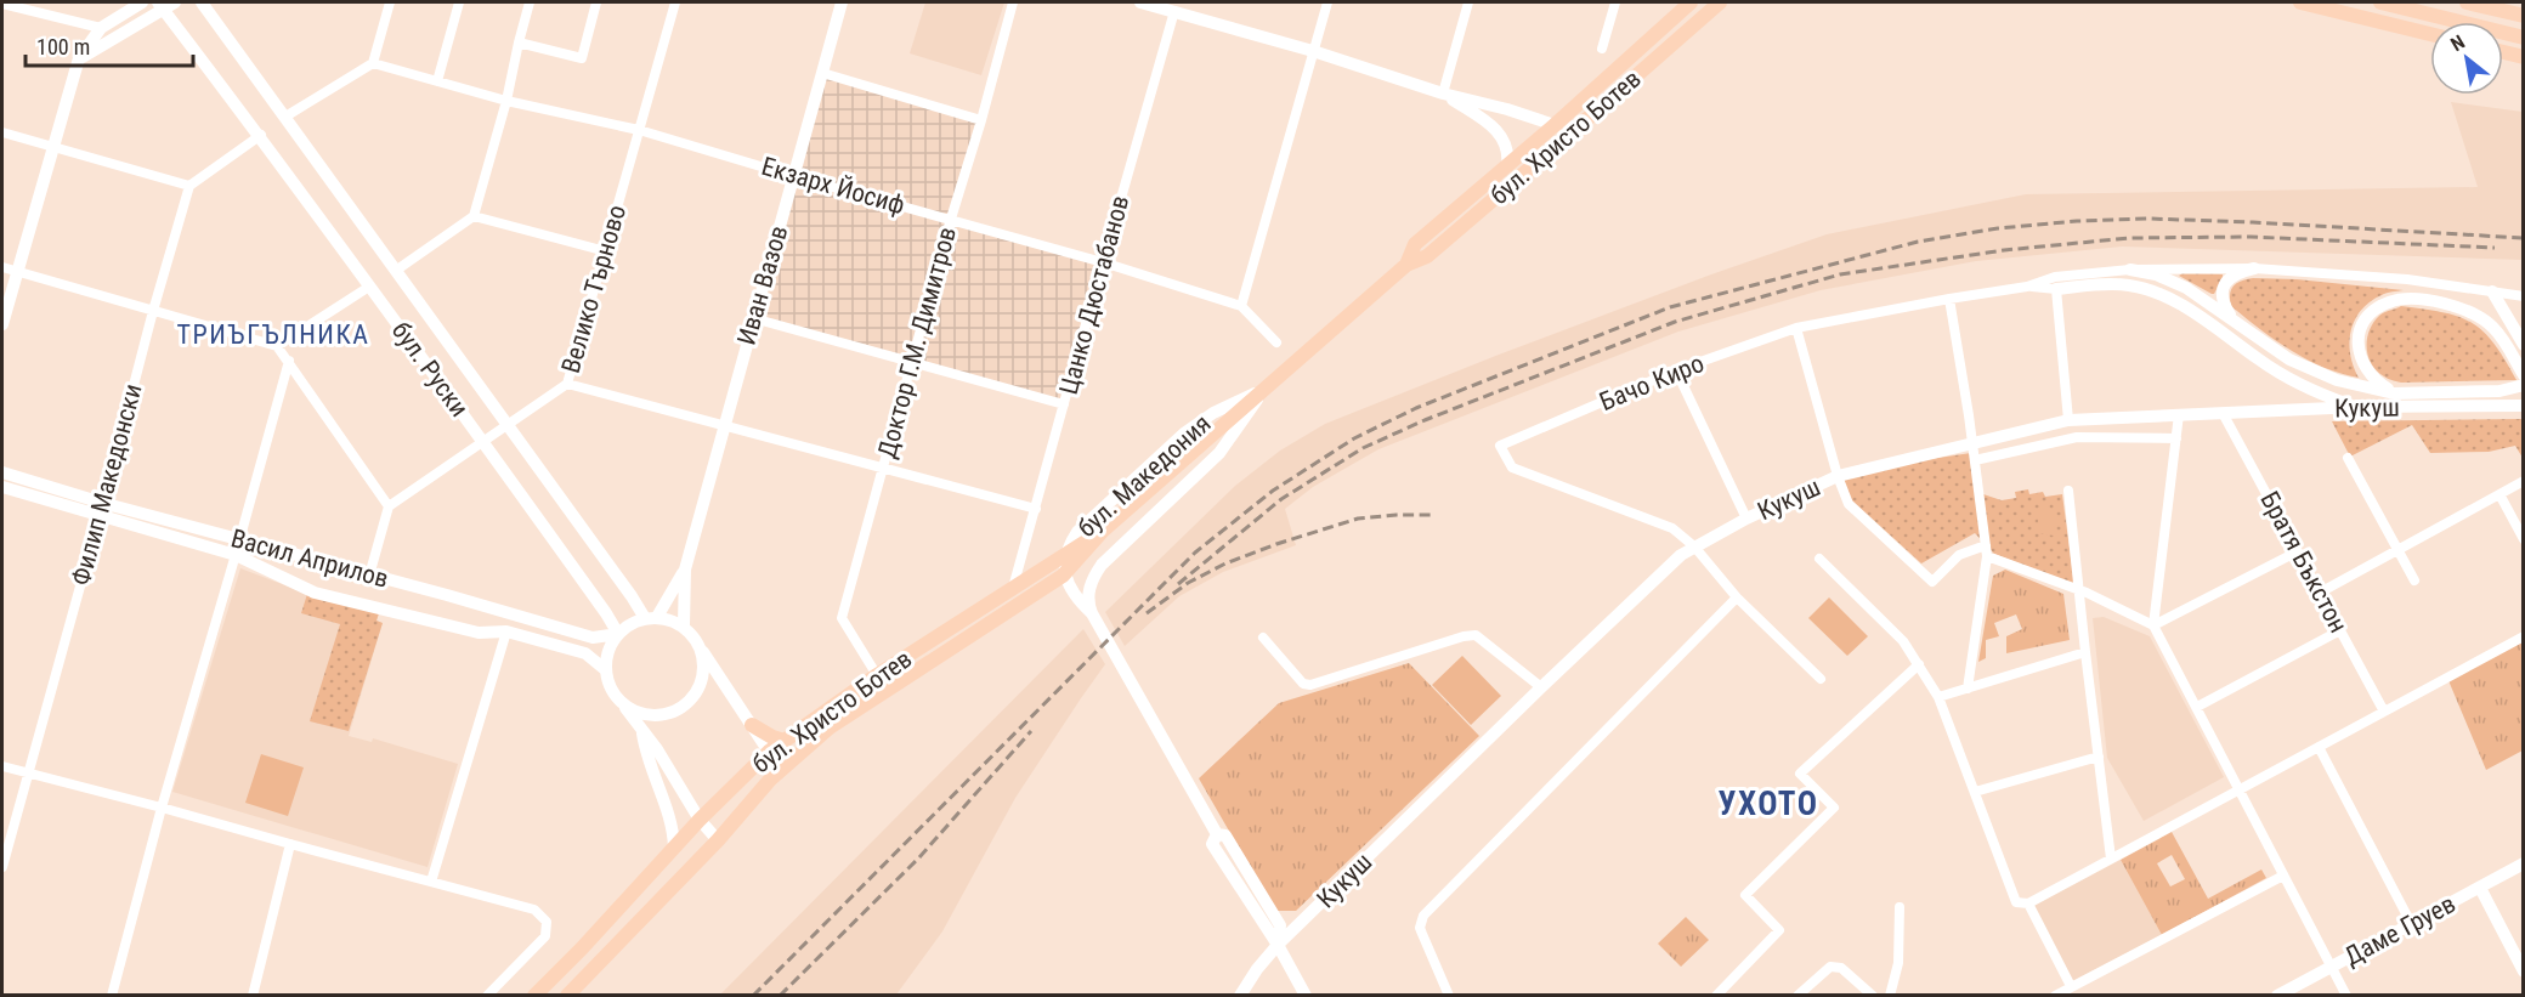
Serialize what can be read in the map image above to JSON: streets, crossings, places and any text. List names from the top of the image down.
{
  "streets": {
    "main road": ["бул. Христо Ботев"],
    "street": [
      "Екзарх Йосиф",
      "Иван Вазов",
      "Велико Търново",
      "Цанко Дюстабанов",
      "Доктор Г.М. Димитров",
      "бул. Руски",
      "Бачо Киро",
      "Кукуш",
      "бул. Македония",
      "Филип Македонски",
      "Васил Априлов",
      "Братя Бъкстон",
      "Даме Груев"
    ]
  },
  "crossings": [
    ["бул. Христо Ботев", "Цанко Дюстабанов"],
    ["бул. Христо Ботев", "Доктор Г.М. Димитров"],
    ["бул. Христо Ботев", "бул. Македония"],
    ["Екзарх Йосиф", "Иван Вазов"],
    ["Екзарх Йосиф", "Велико Търново"],
    ["Екзарх Йосиф", "Цанко Дюстабанов"],
    ["Екзарх Йосиф", "Доктор Г.М. Димитров"],
    ["Иван Вазов", "бул. Руски"],
    ["Иван Вазов", "Васил Априлов"],
    ["Велико Търново", "бул. Руски"],
    ["бул. Руски", "Васил Априлов"],
    ["Бачо Киро", "Кукуш"],
    ["Кукуш", "бул. Македония"],
    ["Кукуш", "Братя Бъкстон"],
    ["Филип Македонски", "Васил Априлов"]
  ],
  "districts": ["ТРИЪГЪЛНИКА", "УХОТО"],
  "scale_bar": "100 m",
  "north": "top left"
}
